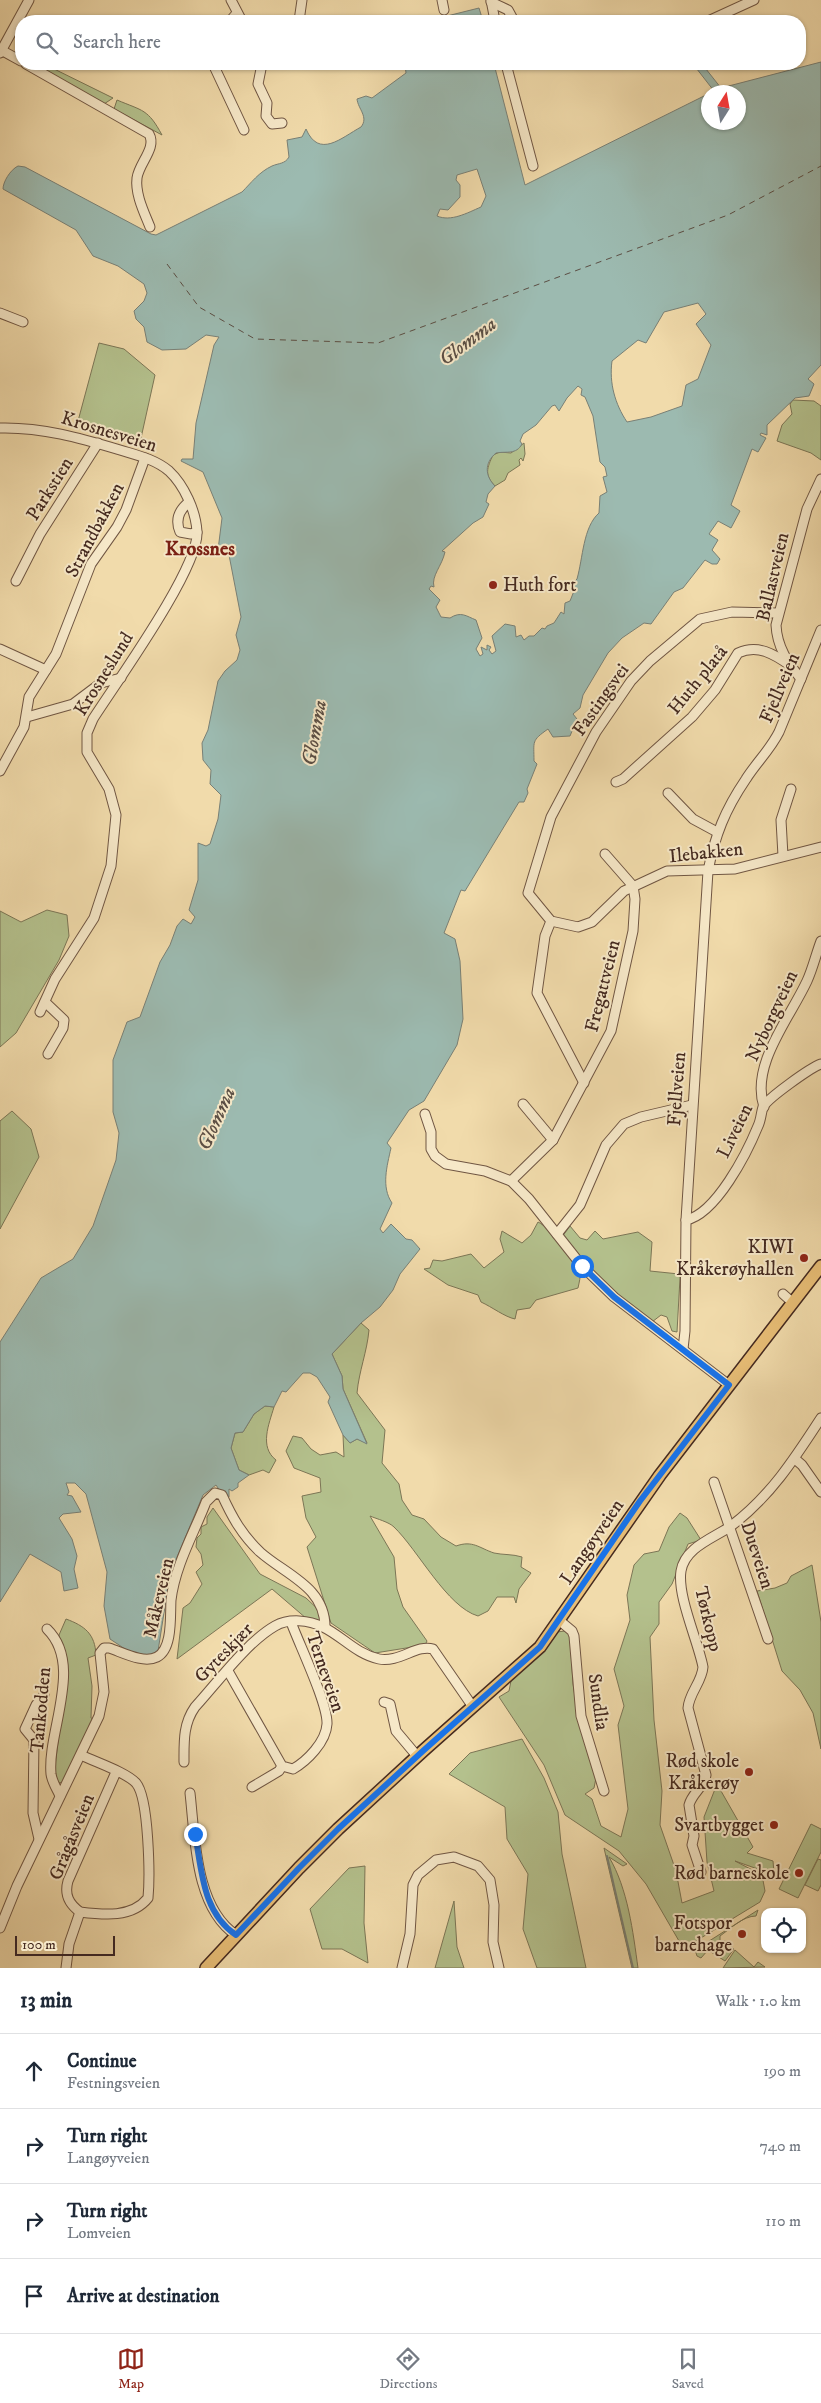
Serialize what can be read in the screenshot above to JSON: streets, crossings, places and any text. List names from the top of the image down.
{
  "streets": {
    "main road": ["Langøyveien"],
    "street": [
      "Krosnesveien",
      "Parkstien",
      "Strandbakken",
      "Ballastveien",
      "Krosneslund",
      "Huth platå",
      "Fjellveien",
      "Fastingsvei",
      "Ilebakken",
      "Fregattveien",
      "Nyborgveien",
      "Liveien",
      "Dueveien",
      "Måkeveien",
      "Tørkopp",
      "Gyteskjær",
      "Terneveien",
      "Sundlia",
      "Tankodden",
      "Grågåsveien"
    ]
  },
  "crossings": [
    ["Krosnesveien", "Parkstien"],
    ["Krosnesveien", "Strandbakken"],
    ["Krosnesveien", "Krosneslund"],
    ["Ballastveien", "Huth platå"],
    ["Ballastveien", "Fjellveien"],
    ["Ballastveien", "Fastingsvei"],
    ["Fjellveien", "Ilebakken"],
    ["Fjellveien", "Liveien"],
    ["Fastingsvei", "Ilebakken"],
    ["Ilebakken", "Fregattveien"],
    ["Nyborgveien", "Liveien"],
    ["Langøyveien", "Gyteskjær"],
    ["Langøyveien", "Sundlia"],
    ["Dueveien", "Tørkopp"],
    ["Måkeveien", "Gyteskjær"],
    ["Måkeveien", "Tankodden"],
    ["Gyteskjær", "Terneveien"]
  ],
  "districts": ["Krossnes"],
  "water": ["Glomma"],
  "places": [
    "Huth fort",
    "KIWI Kråkerøyhallen",
    "Rød skole Kråkerøy",
    "Svartbygget",
    "Rød barneskole",
    "Fotspor barnehage"
  ],
  "scale_bar": "100 m",
  "north": "top",
  "page": {
    "search": "Search here",
    "scale": "100 m",
    "heading": ["13 min", "Walk · 1.0 km"],
    "list": [
      ["Continue", "Festningsveien", "190 m"],
      ["Turn right", "Langøyveien", "740 m"],
      ["Turn right", "Lomveien", "110 m"],
      "Arrive at destination"
    ],
    "nav": ["Map", "Directions", "Saved"]
  }
}
